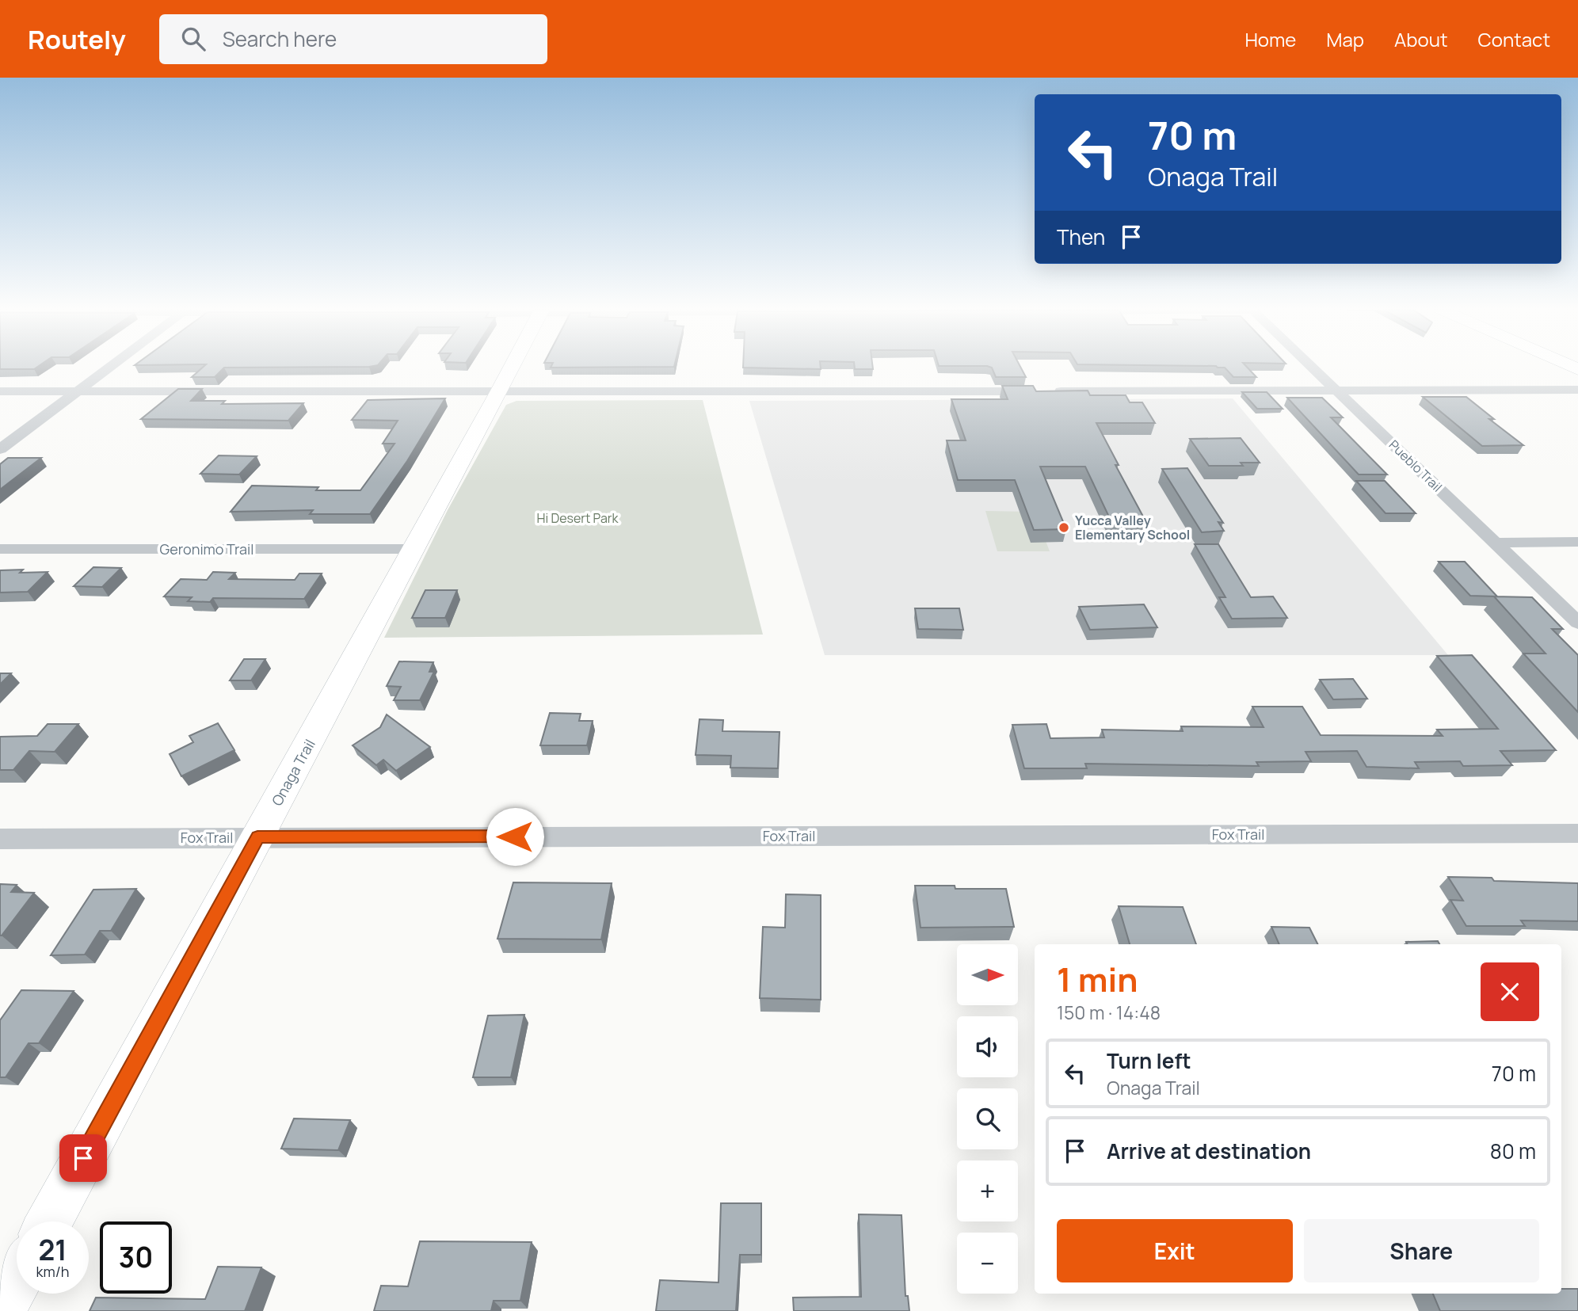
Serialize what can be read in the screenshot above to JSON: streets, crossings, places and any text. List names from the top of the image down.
{
  "streets": {
    "street": [
      "Pueblo Trail",
      "Geronimo Trail",
      "Onaga Trail",
      "Fox Trail"
    ]
  },
  "crossings": [
    ["Geronimo Trail", "Onaga Trail"],
    ["Onaga Trail", "Fox Trail"]
  ],
  "parks": ["Hi Desert Park"],
  "places": ["Yucca Valley Elementary School"],
  "north": "right",
  "page": {
    "header": "Routely",
    "search": "Search here",
    "nav": [
      "Home",
      "Map",
      "About",
      "Contact"
    ],
    "turn": ["70 m", "Onaga Trail"],
    "then": "Then",
    "map_buttons": ["+", "−"],
    "heading": ["1 min", "150 m · 14:48"],
    "list": [
      {
        "name": "Turn left",
        "note": "Onaga Trail",
        "value": "70 m"
      },
      {
        "name": "Arrive at destination",
        "value": "80 m"
      }
    ],
    "buttons": ["Exit", "Share"],
    "speed": "21 km/h",
    "limit": "30"
  }
}
